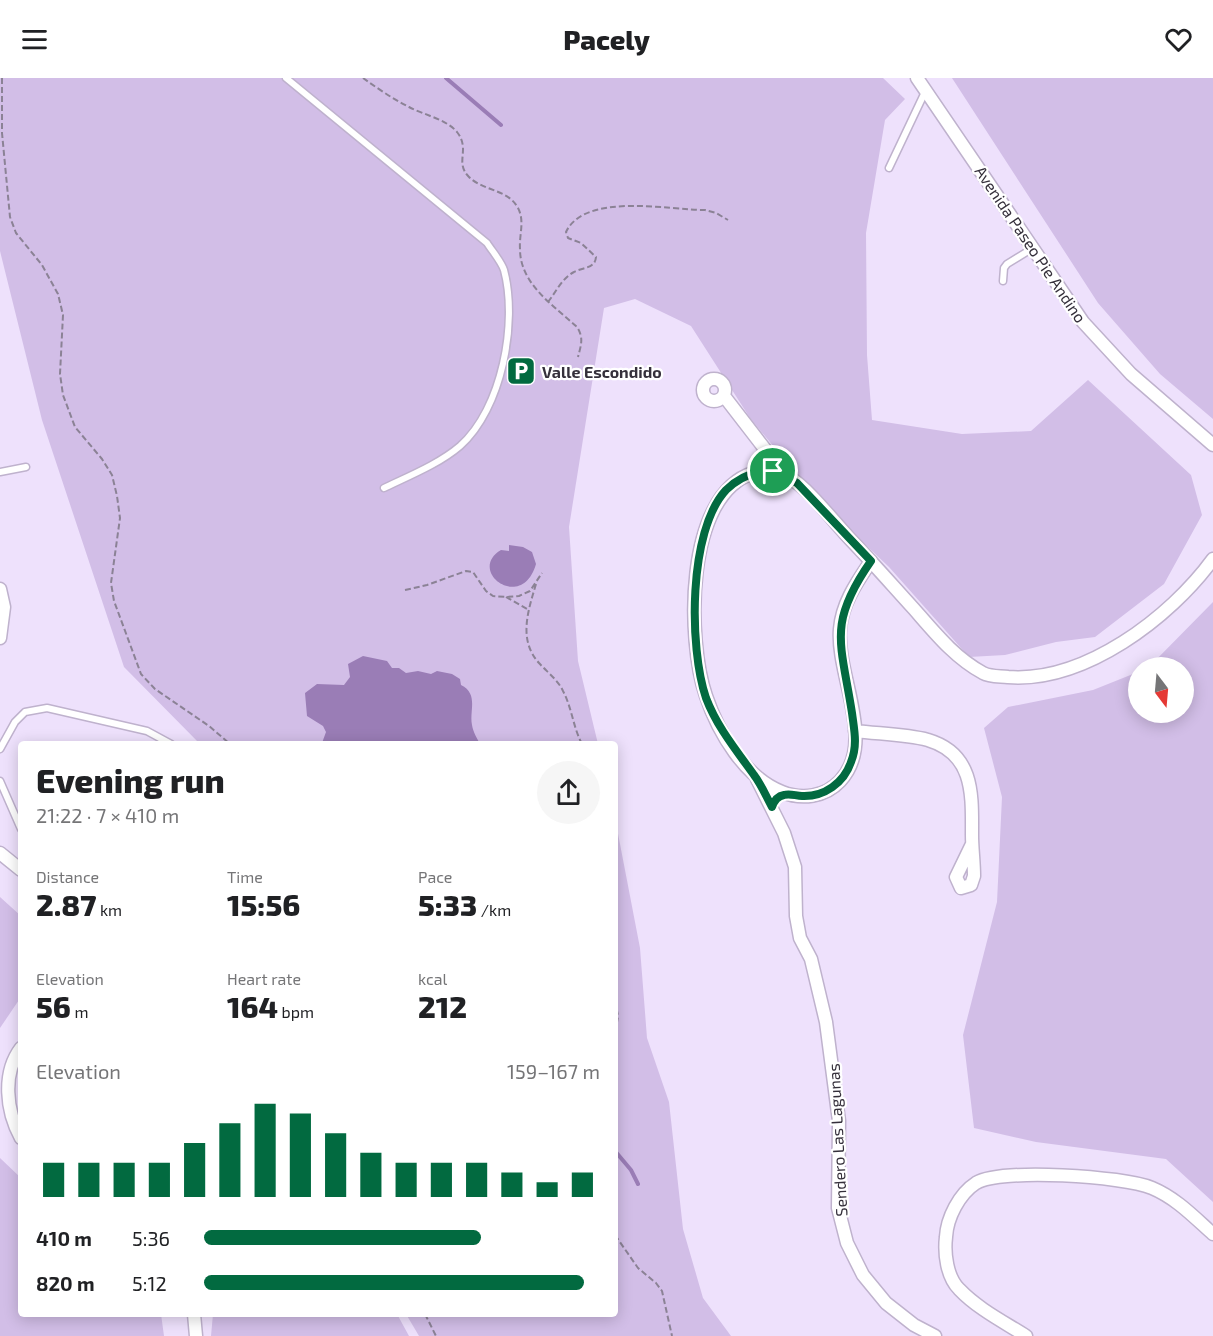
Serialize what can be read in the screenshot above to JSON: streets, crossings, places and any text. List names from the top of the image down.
{
  "streets": {
    "street": ["Avenida Paseo Pie Andino", "Sendero Las Lagunas"]
  },
  "places": {
    "parking": ["Valle Escondido"]
  },
  "north": "bottom",
  "page": {
    "header": "Pacely",
    "heading": ["Evening run", "21:22 · 7 × 410 m"],
    "stats": [
      ["Distance", "2.87 km"],
      ["Time", "15:56"],
      ["Pace", "5:33 /km"],
      ["Elevation", "56 m"],
      ["Heart rate", "164 bpm"],
      ["kcal", "212"]
    ],
    "chart": ["Elevation", "159–167 m"],
    "list": [
      {
        "name": "410 m",
        "note": "5:36"
      },
      {
        "name": "820 m",
        "note": "5:12"
      }
    ]
  }
}
